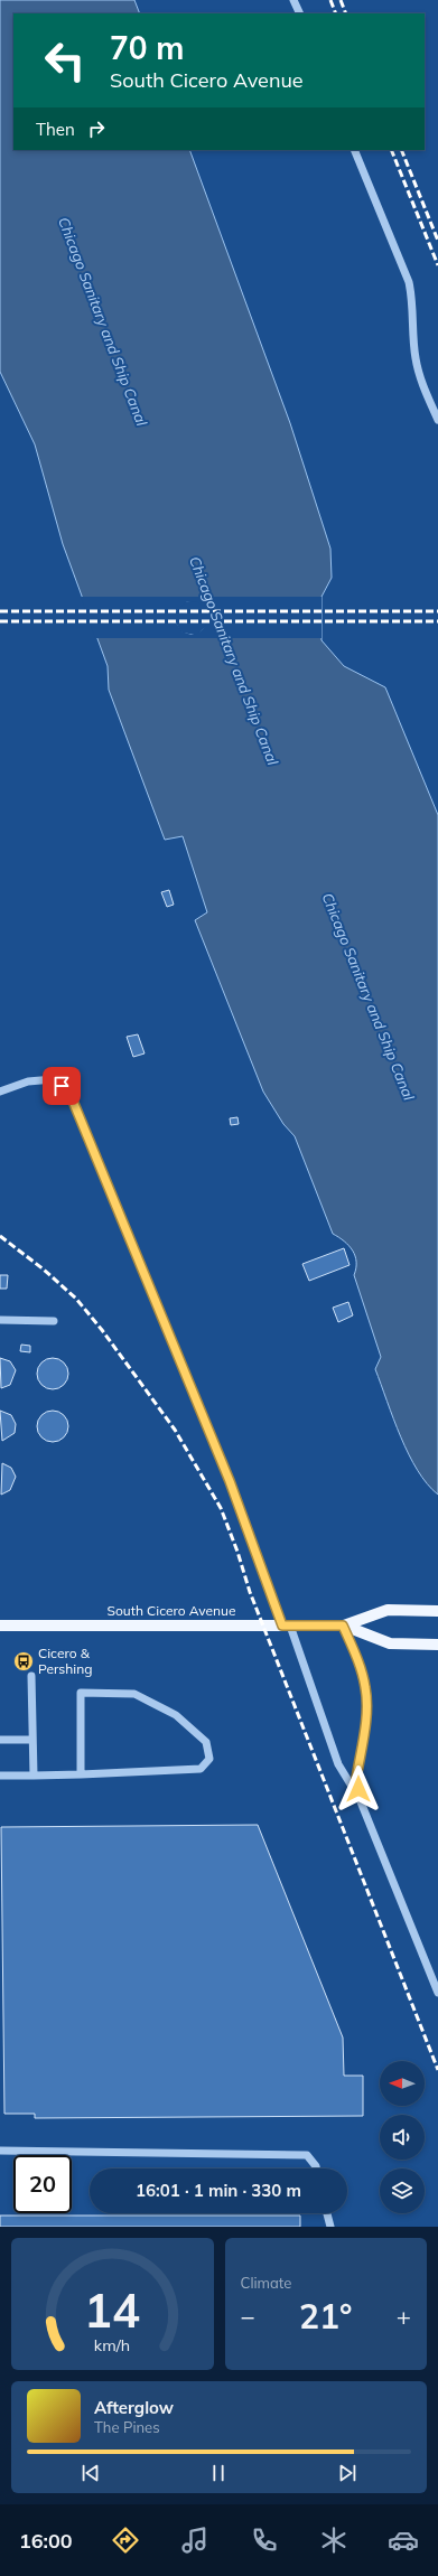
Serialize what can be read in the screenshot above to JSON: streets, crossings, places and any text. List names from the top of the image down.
{
  "streets": {
    "main road": ["South Cicero Avenue"]
  },
  "water": ["Chicago Sanitary and Ship Canal"],
  "places": {
    "bus stop": ["Cicero & Pershing"]
  },
  "north": "left",
  "page": {
    "turn": ["70 m", "South Cicero Avenue"],
    "then": "Then",
    "limit": "20",
    "trip": "16:01 · 1 min · 330 m",
    "tile": "Climate",
    "heat": ["−", "21°", "+"],
    "song": ["Afterglow", "The Pines"],
    "tabs": "16:00",
    "gauge": ["14", "km/h"]
  }
}
